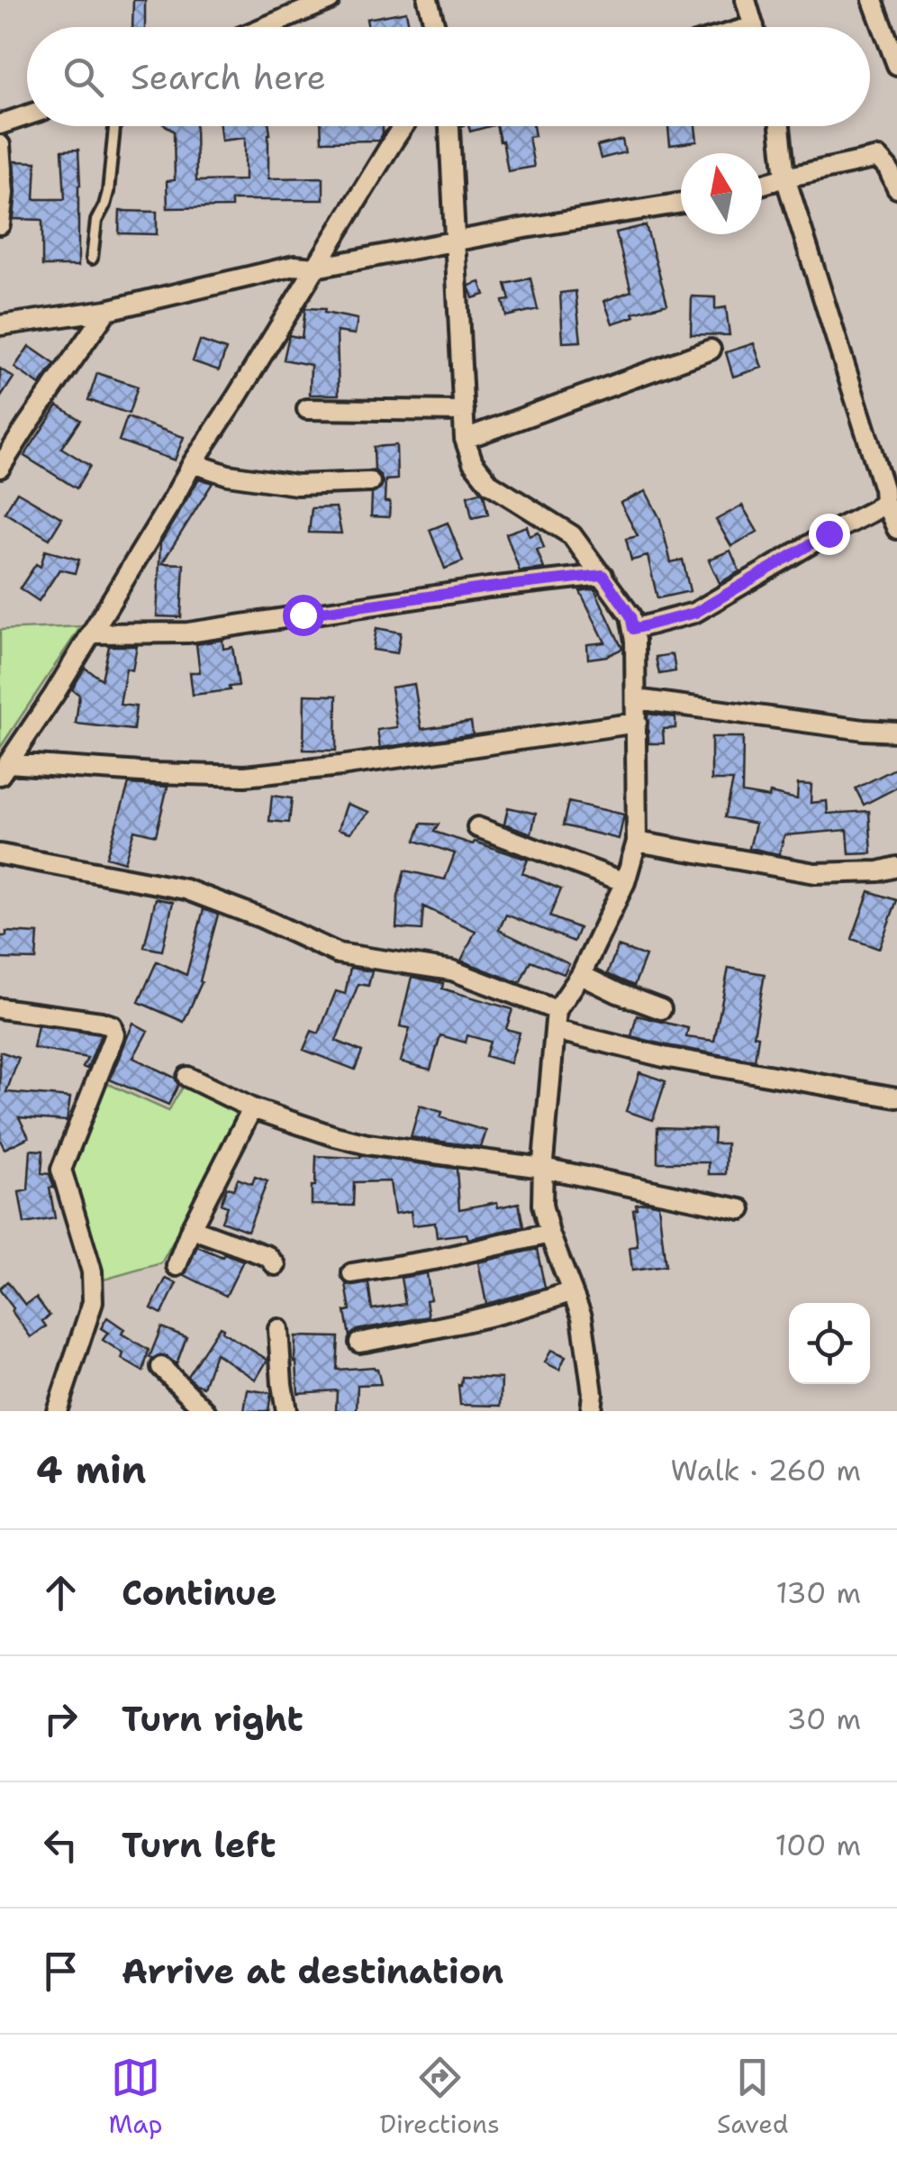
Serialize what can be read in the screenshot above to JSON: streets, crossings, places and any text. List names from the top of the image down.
{
  "north": "top",
  "page": {
    "search": "Search here",
    "heading": ["4 min", "Walk · 260 m"],
    "list": [
      ["Continue", "130 m"],
      ["Turn right", "30 m"],
      ["Turn left", "100 m"],
      "Arrive at destination"
    ],
    "nav": ["Map", "Directions", "Saved"]
  }
}
